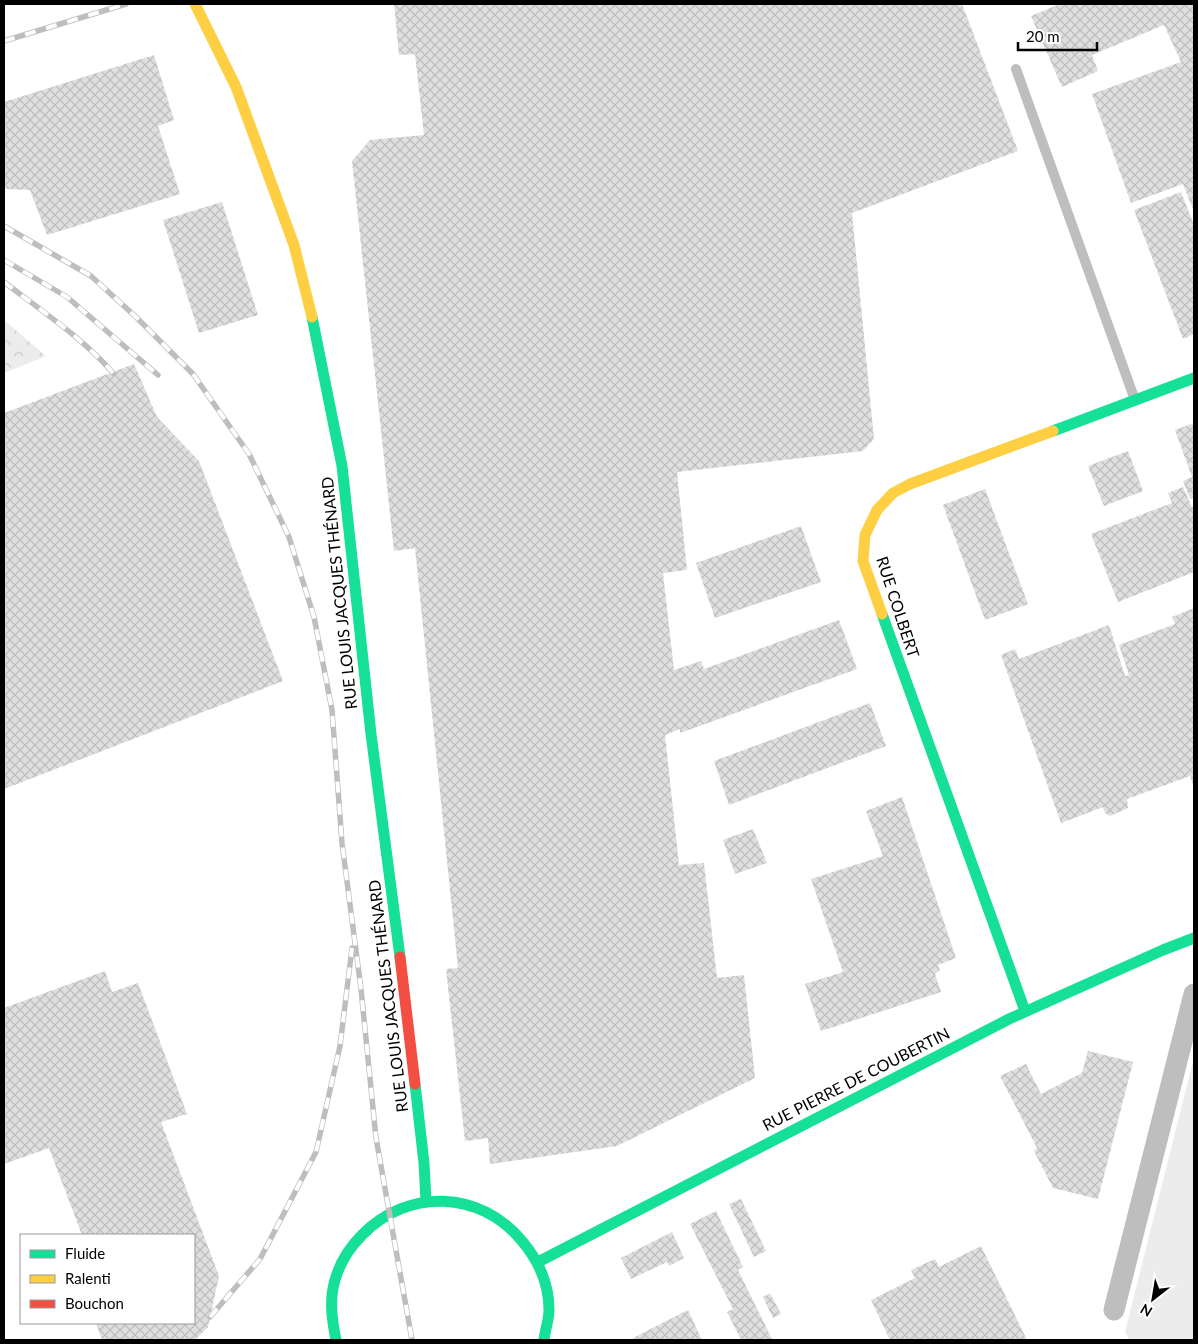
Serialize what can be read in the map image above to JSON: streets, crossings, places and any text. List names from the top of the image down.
{
  "streets": {
    "main road": ["RUE LOUIS JACQUES THÉNARD", "RUE COLBERT", "RUE PIERRE DE COUBERTIN"]
  },
  "crossings": [
    ["RUE COLBERT", "RUE PIERRE DE COUBERTIN"]
  ],
  "legend": ["Fluide", "Ralenti", "Bouchon"],
  "scale_bar": "20 m",
  "north": "bottom left"
}
